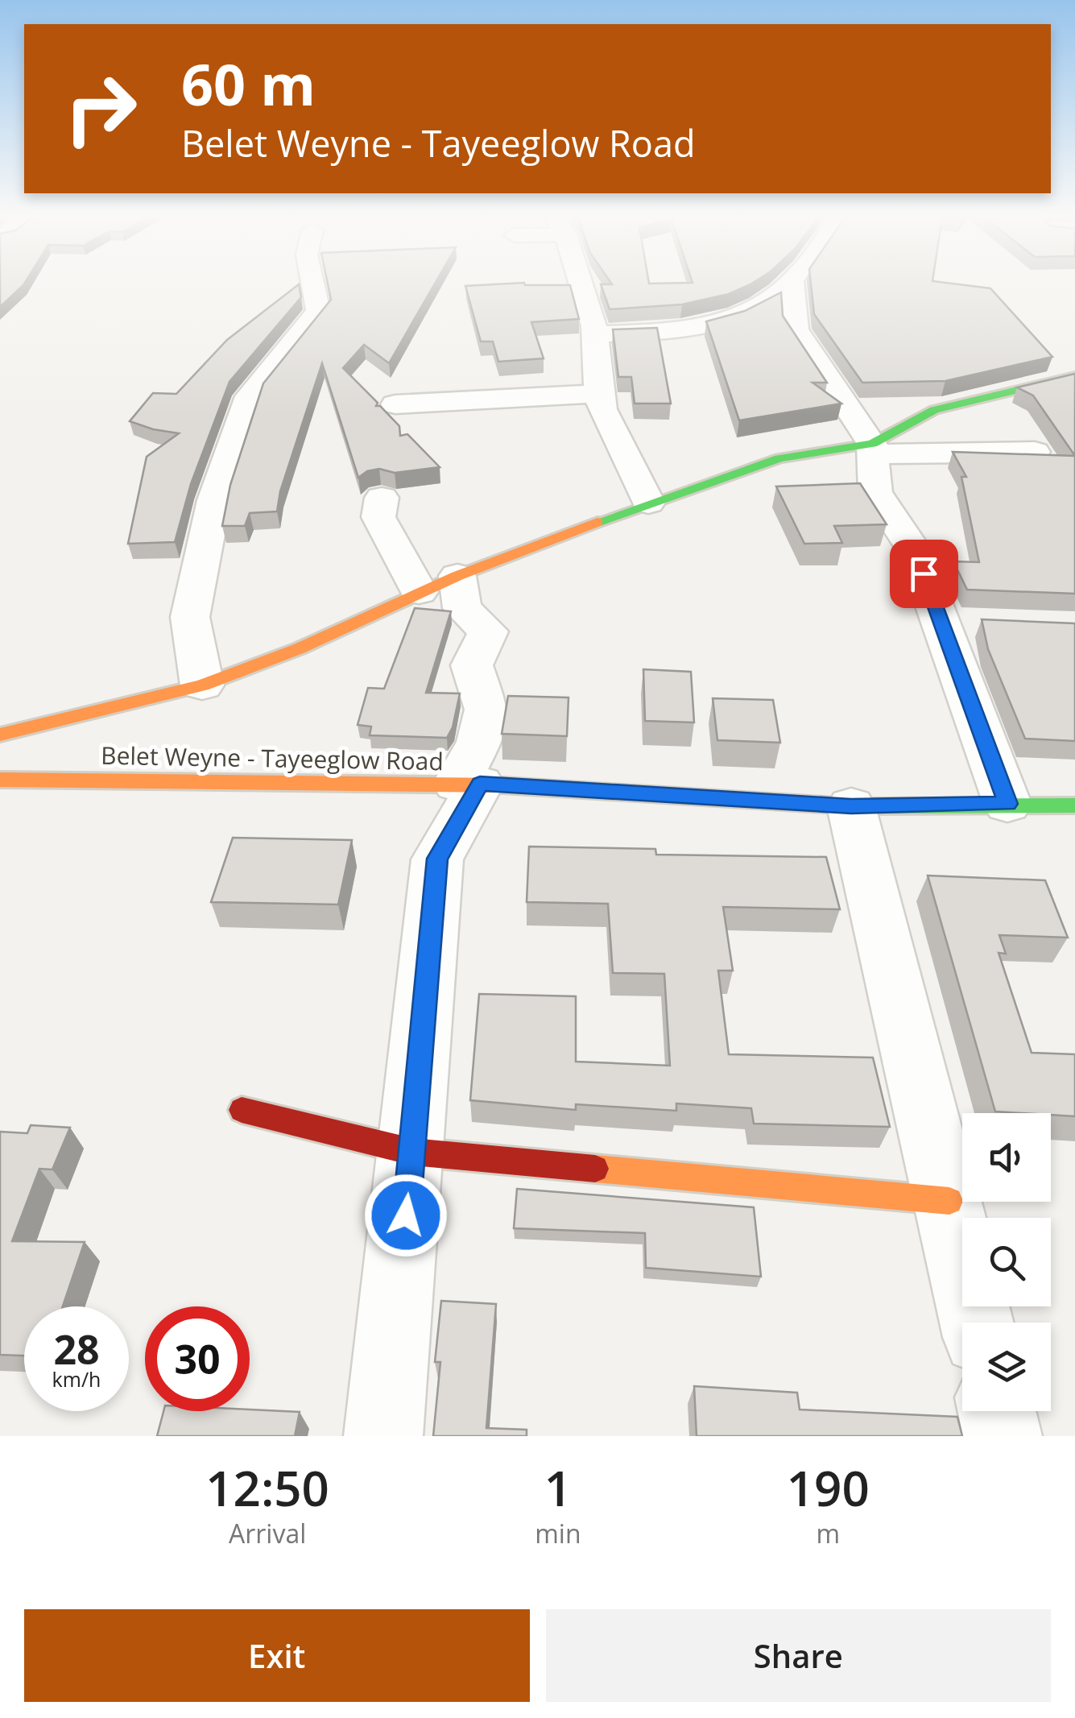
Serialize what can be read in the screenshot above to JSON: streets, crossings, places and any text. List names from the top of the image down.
{
  "streets": {
    "street": ["Belet Weyne - Tayeeglow Road"]
  },
  "page": {
    "turn": ["60 m", "Belet Weyne - Tayeeglow Road"],
    "speed": "28 km/h",
    "limit": "30",
    "eta": [
      "12:50",
      "Arrival",
      "1",
      "min",
      "190",
      "m"
    ],
    "buttons": ["Exit", "Share"]
  }
}
